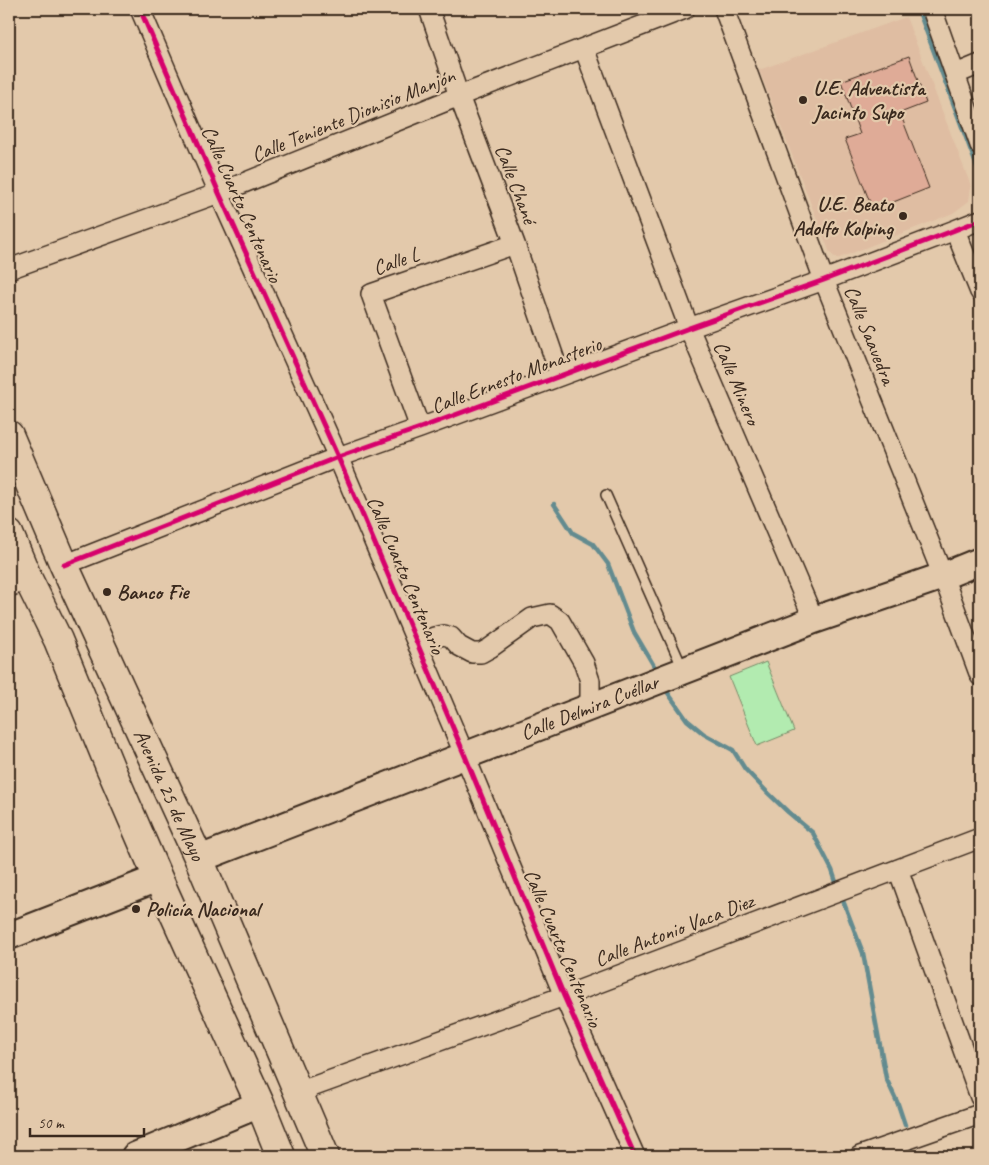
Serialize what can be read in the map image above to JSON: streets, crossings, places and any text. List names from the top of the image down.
{
  "streets": {
    "main road": ["Calle Delmira Cuéllar", "Avenida 25 de Mayo"],
    "street": [
      "Calle Teniente Dionisio Manjón",
      "Calle Chané",
      "Calle Cuarto Centenario",
      "Calle L",
      "Calle Saavedra",
      "Calle Ernesto Monasterio",
      "Calle Minero",
      "Calle Antonio Vaca Diez"
    ]
  },
  "crossings": [
    ["Calle Teniente Dionisio Manjón", "Calle Chané"],
    ["Calle Teniente Dionisio Manjón", "Calle Cuarto Centenario"],
    ["Calle Teniente Dionisio Manjón", "Calle Minero"],
    ["Calle Chané", "Calle L"],
    ["Calle Chané", "Calle Ernesto Monasterio"],
    ["Calle Cuarto Centenario", "Calle Ernesto Monasterio"],
    ["Calle Cuarto Centenario", "Calle Delmira Cuéllar"],
    ["Calle Cuarto Centenario", "Calle Antonio Vaca Diez"],
    ["Calle L", "Calle Ernesto Monasterio"],
    ["Calle Saavedra", "Calle Ernesto Monasterio"],
    ["Calle Saavedra", "Calle Delmira Cuéllar"],
    ["Calle Ernesto Monasterio", "Calle Minero"],
    ["Calle Ernesto Monasterio", "Avenida 25 de Mayo"],
    ["Calle Minero", "Calle Delmira Cuéllar"],
    ["Calle Delmira Cuéllar", "Avenida 25 de Mayo"],
    ["Avenida 25 de Mayo", "Calle Antonio Vaca Diez"]
  ],
  "places": [
    "U.E. Adventista Jacinto Supo",
    "U.E. Beato Adolfo Kolping",
    "Banco Fie",
    "Policía Nacional"
  ],
  "scale_bar": "50 m"
}
